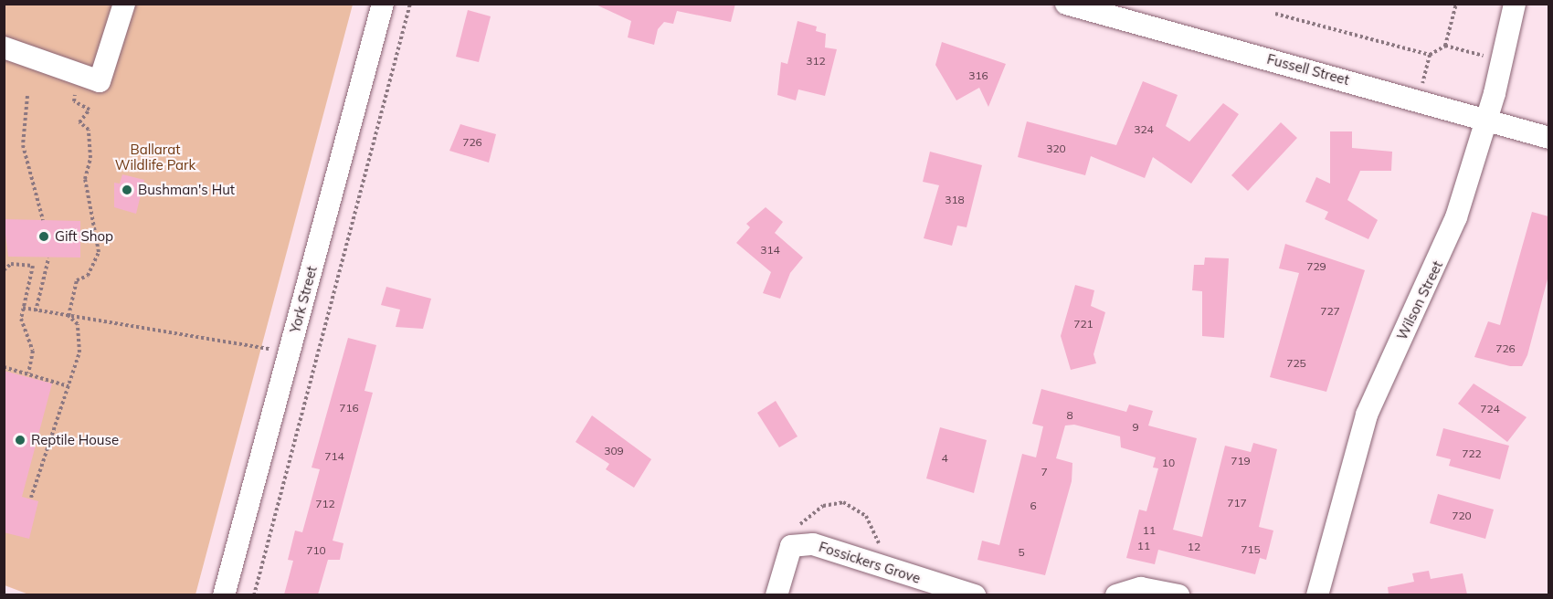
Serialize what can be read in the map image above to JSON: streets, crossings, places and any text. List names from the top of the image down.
{
  "streets": {
    "street": [
      "Fussell Street",
      "York Street",
      "Wilson Street",
      "Fossickers Grove"
    ]
  },
  "crossings": [
    ["Fussell Street", "Wilson Street"]
  ],
  "parks": ["Ballarat Wildlife Park"],
  "places": ["Bushman's Hut", "Gift Shop", "Reptile House"],
  "house_numbers": [
    "312",
    "316",
    "324",
    "726",
    "320",
    "318",
    "314",
    "729",
    "727",
    "721",
    "726",
    "725",
    "716",
    "724",
    "8",
    "9",
    "309",
    "722",
    "714",
    "4",
    "719",
    "10",
    "7",
    "717",
    "712",
    "6",
    "720",
    "11",
    "11",
    "12",
    "715",
    "710",
    "5"
  ]
}
